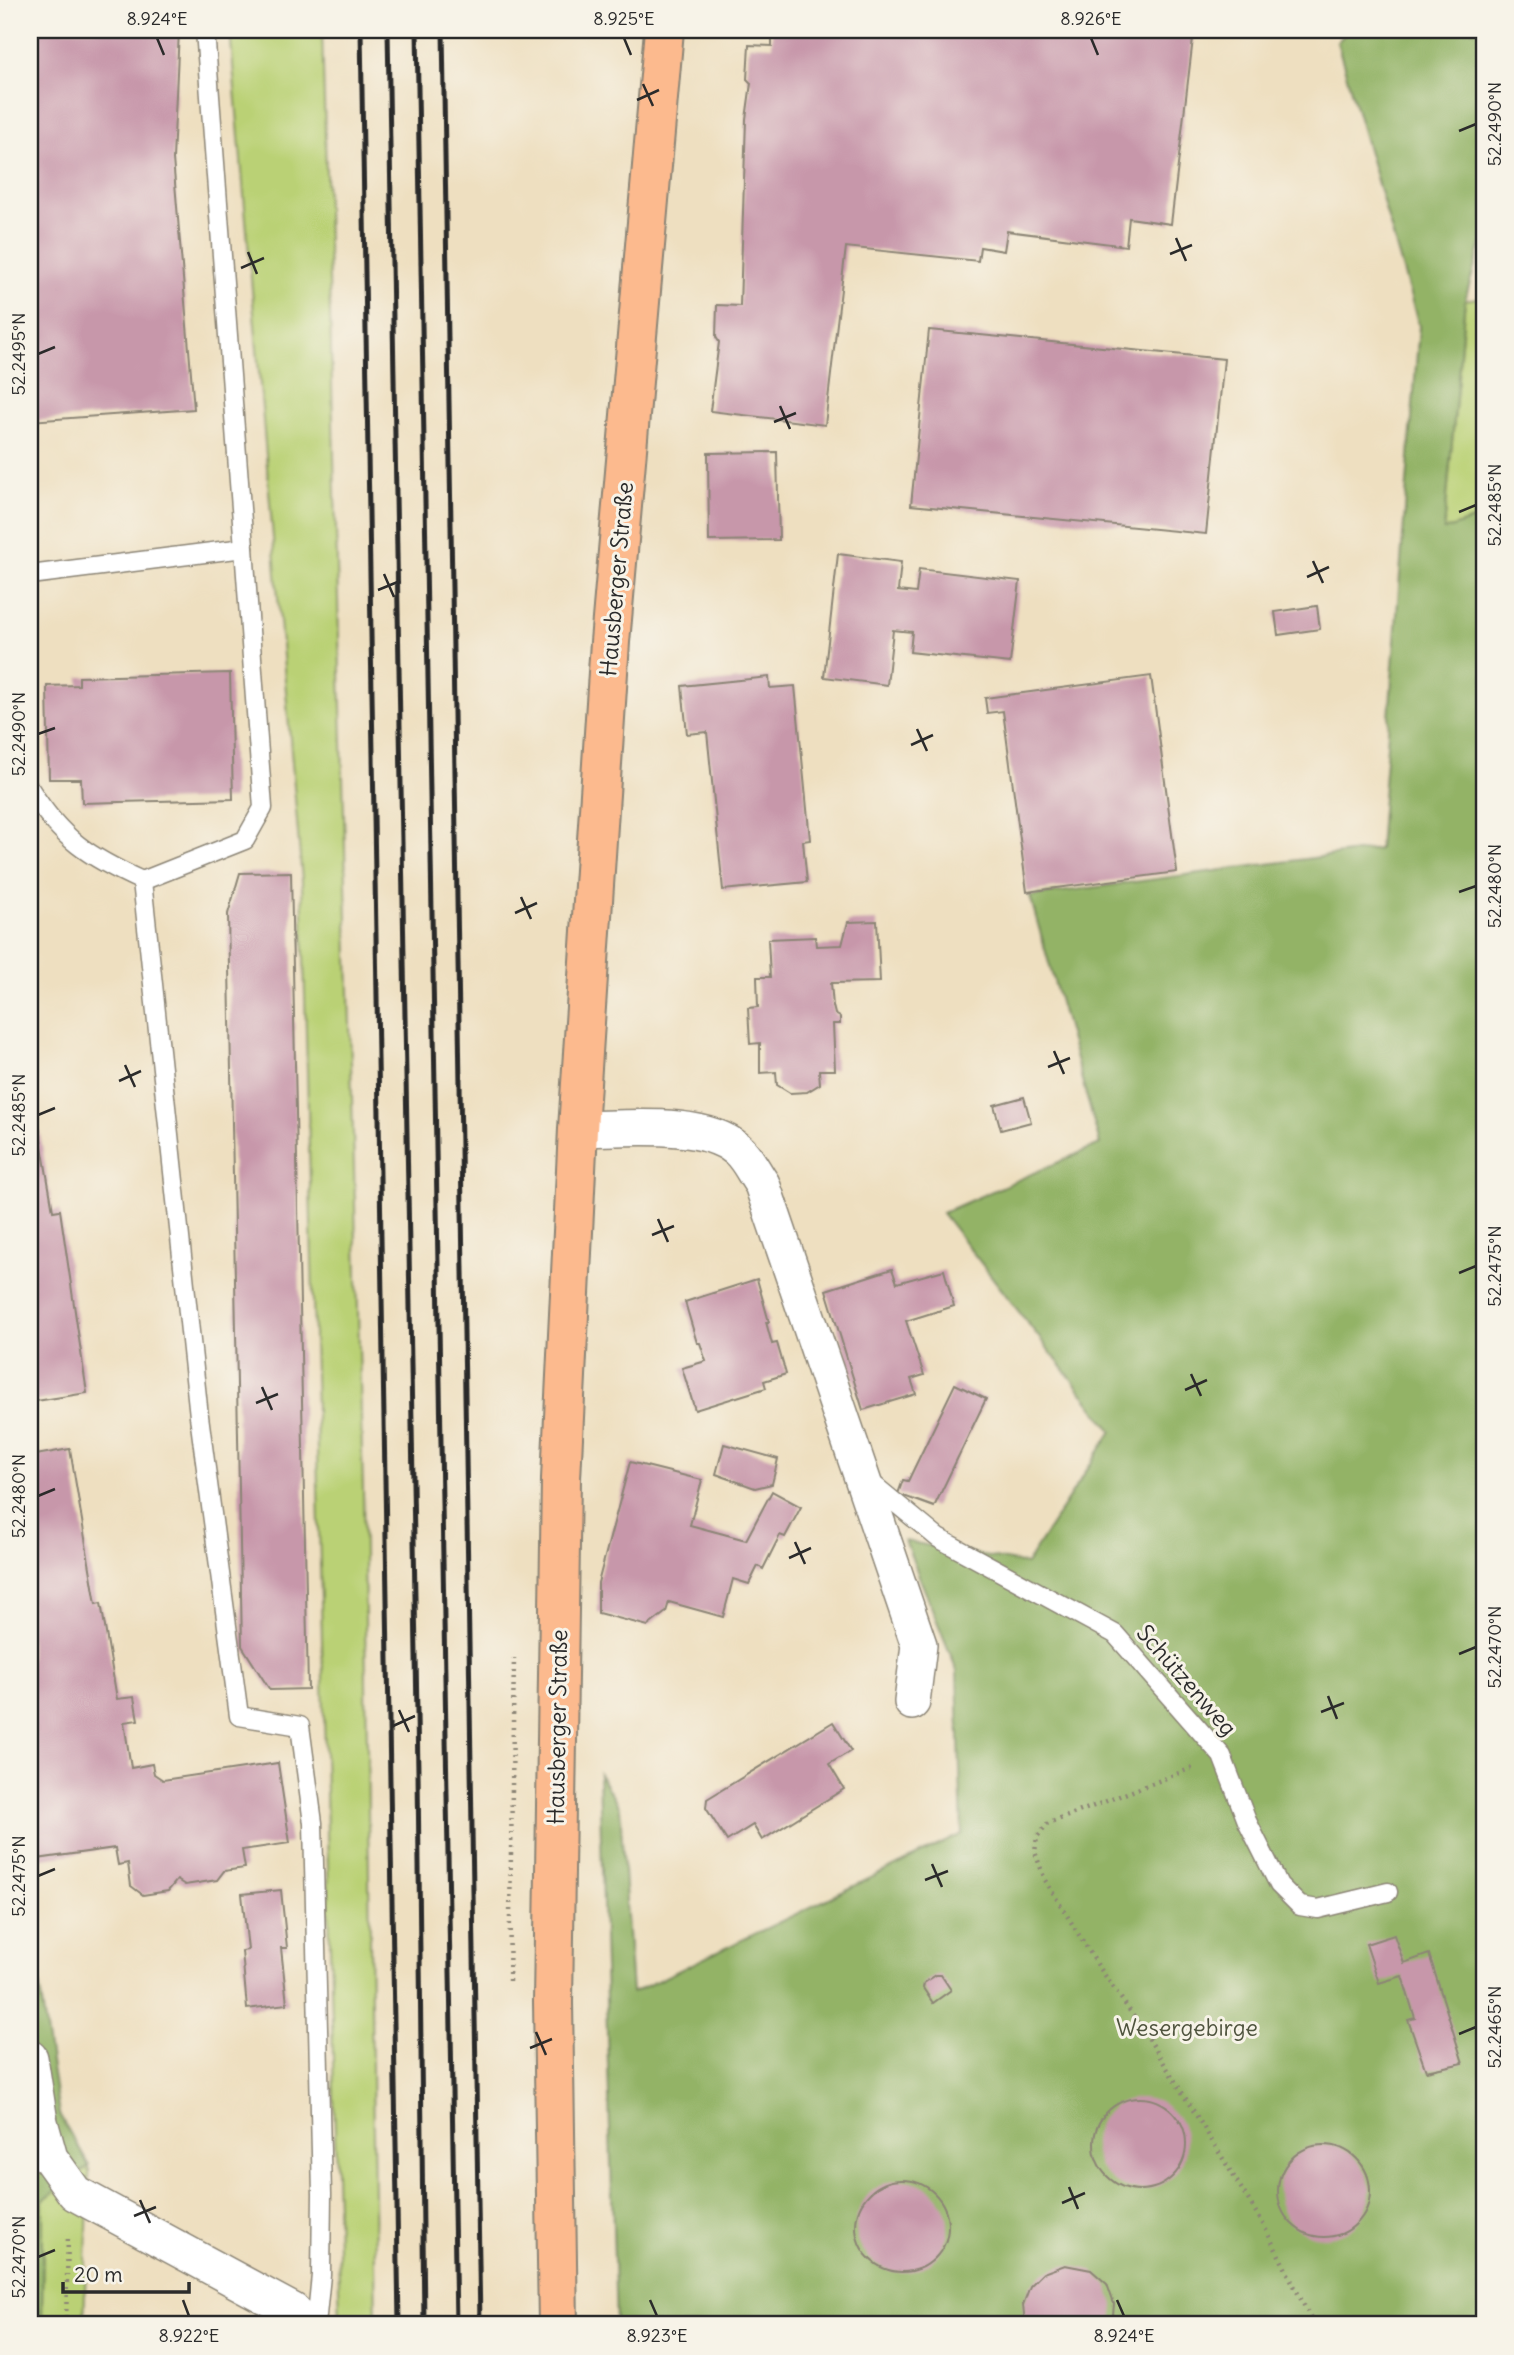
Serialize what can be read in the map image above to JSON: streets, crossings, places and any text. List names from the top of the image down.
{
  "streets": {
    "main road": ["Hausberger Straße"],
    "lane": ["Schützenweg"]
  },
  "parks": ["Wesergebirge"],
  "scale_bar": "20 m",
  "coordinates": [
    "8.924°E",
    "8.925°E",
    "8.926°E",
    "52.2490°N",
    "52.2495°N",
    "52.2485°N",
    "52.2480°N",
    "52.2475°N",
    "52.2470°N",
    "52.2465°N",
    "8.922°E",
    "8.923°E"
  ]
}
